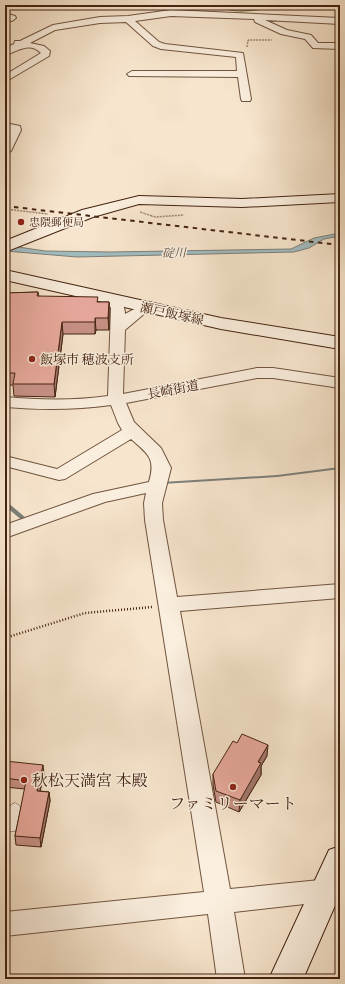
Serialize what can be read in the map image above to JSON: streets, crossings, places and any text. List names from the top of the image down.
{
  "streets": {
    "street": ["瀬戸飯塚線", "長崎街道"]
  },
  "water": ["碇川"],
  "places": [
    "忠隈郵便局",
    "飯塚市 穂波支所",
    "秋松天満宮 本殿",
    "ファミリーマート"
  ]
}
